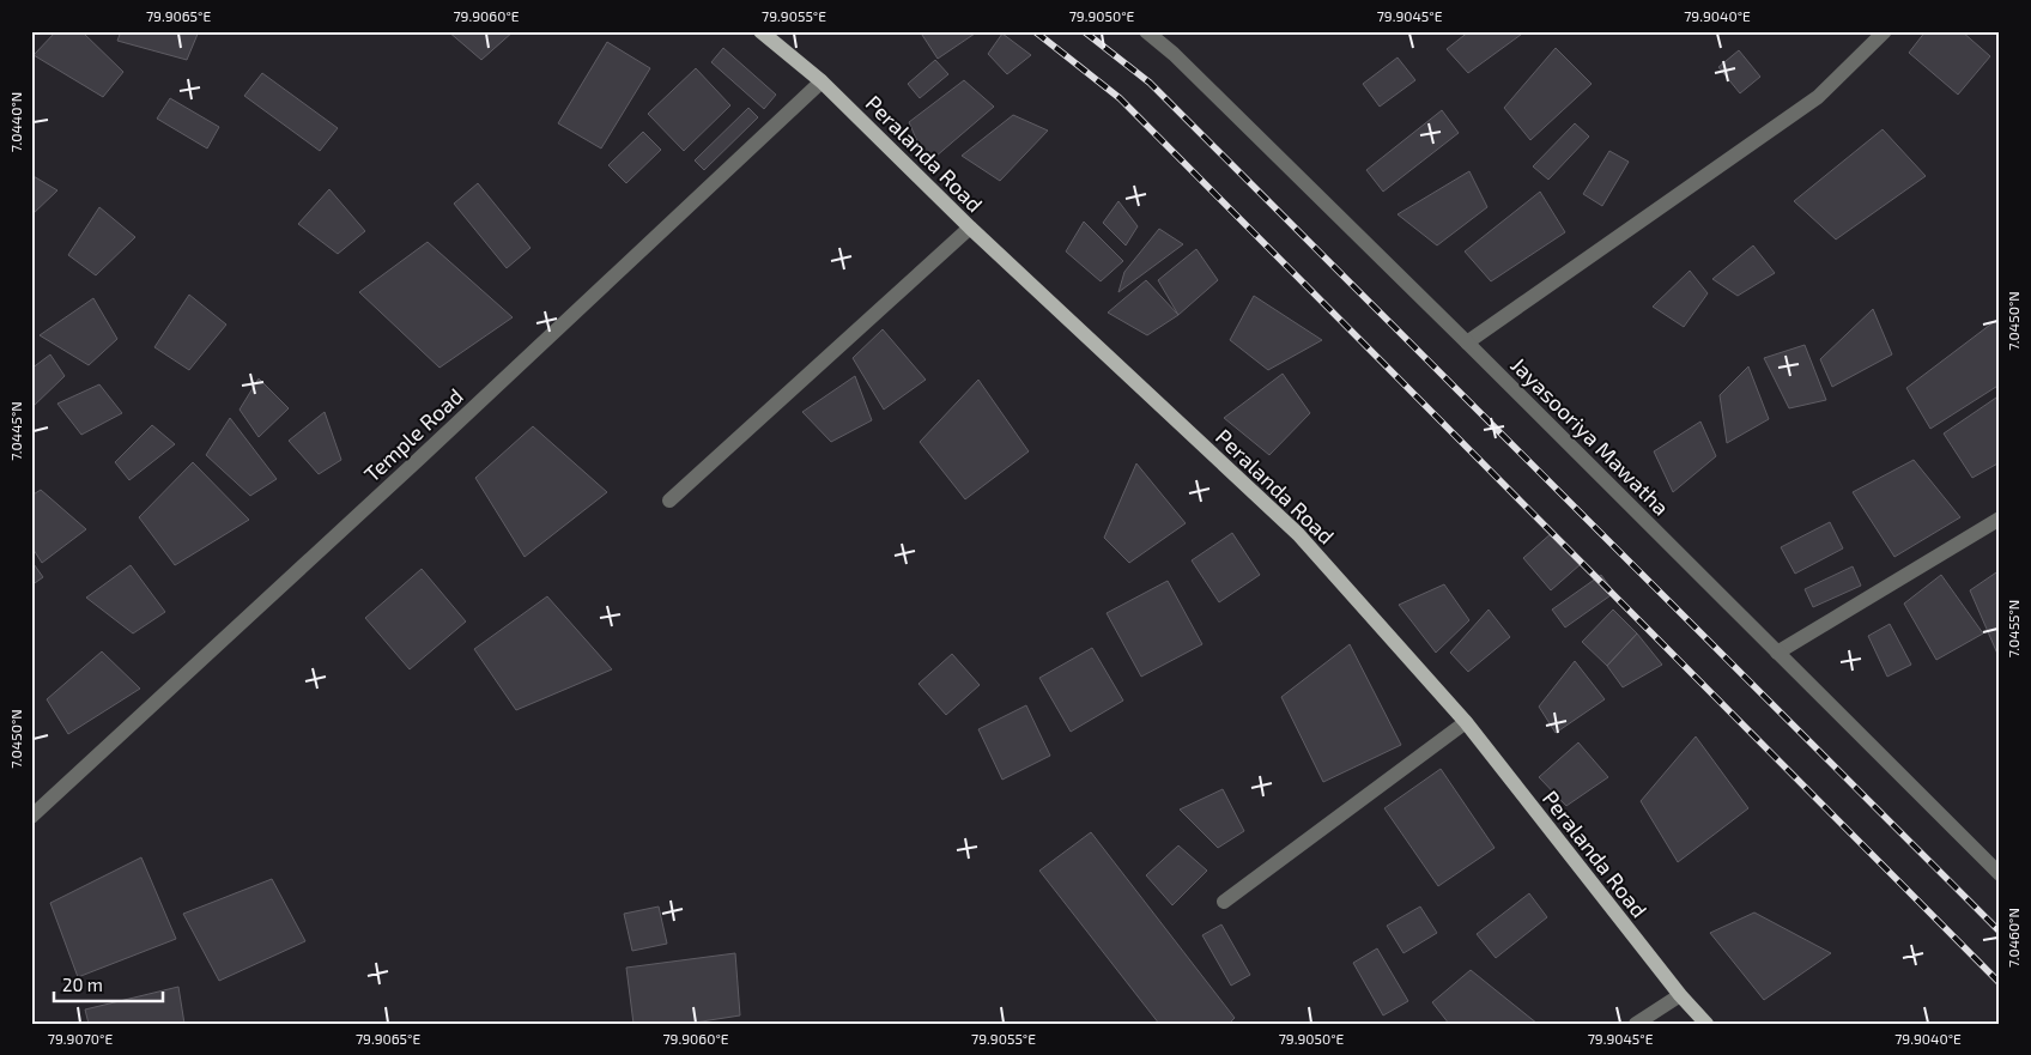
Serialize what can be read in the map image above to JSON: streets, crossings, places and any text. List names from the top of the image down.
{
  "streets": {
    "main road": ["Peralanda Road"],
    "street": ["Temple Road", "Jayasooriya Mawatha"]
  },
  "crossings": [
    ["Peralanda Road", "Temple Road"]
  ],
  "scale_bar": "20 m",
  "coordinates": [
    "79.9065°E",
    "79.9060°E",
    "79.9055°E",
    "79.9050°E",
    "79.9045°E",
    "79.9040°E",
    "7.0440°N",
    "7.0450°N",
    "7.0445°N",
    "7.0455°N",
    "7.0460°N",
    "79.9070°E"
  ]
}
